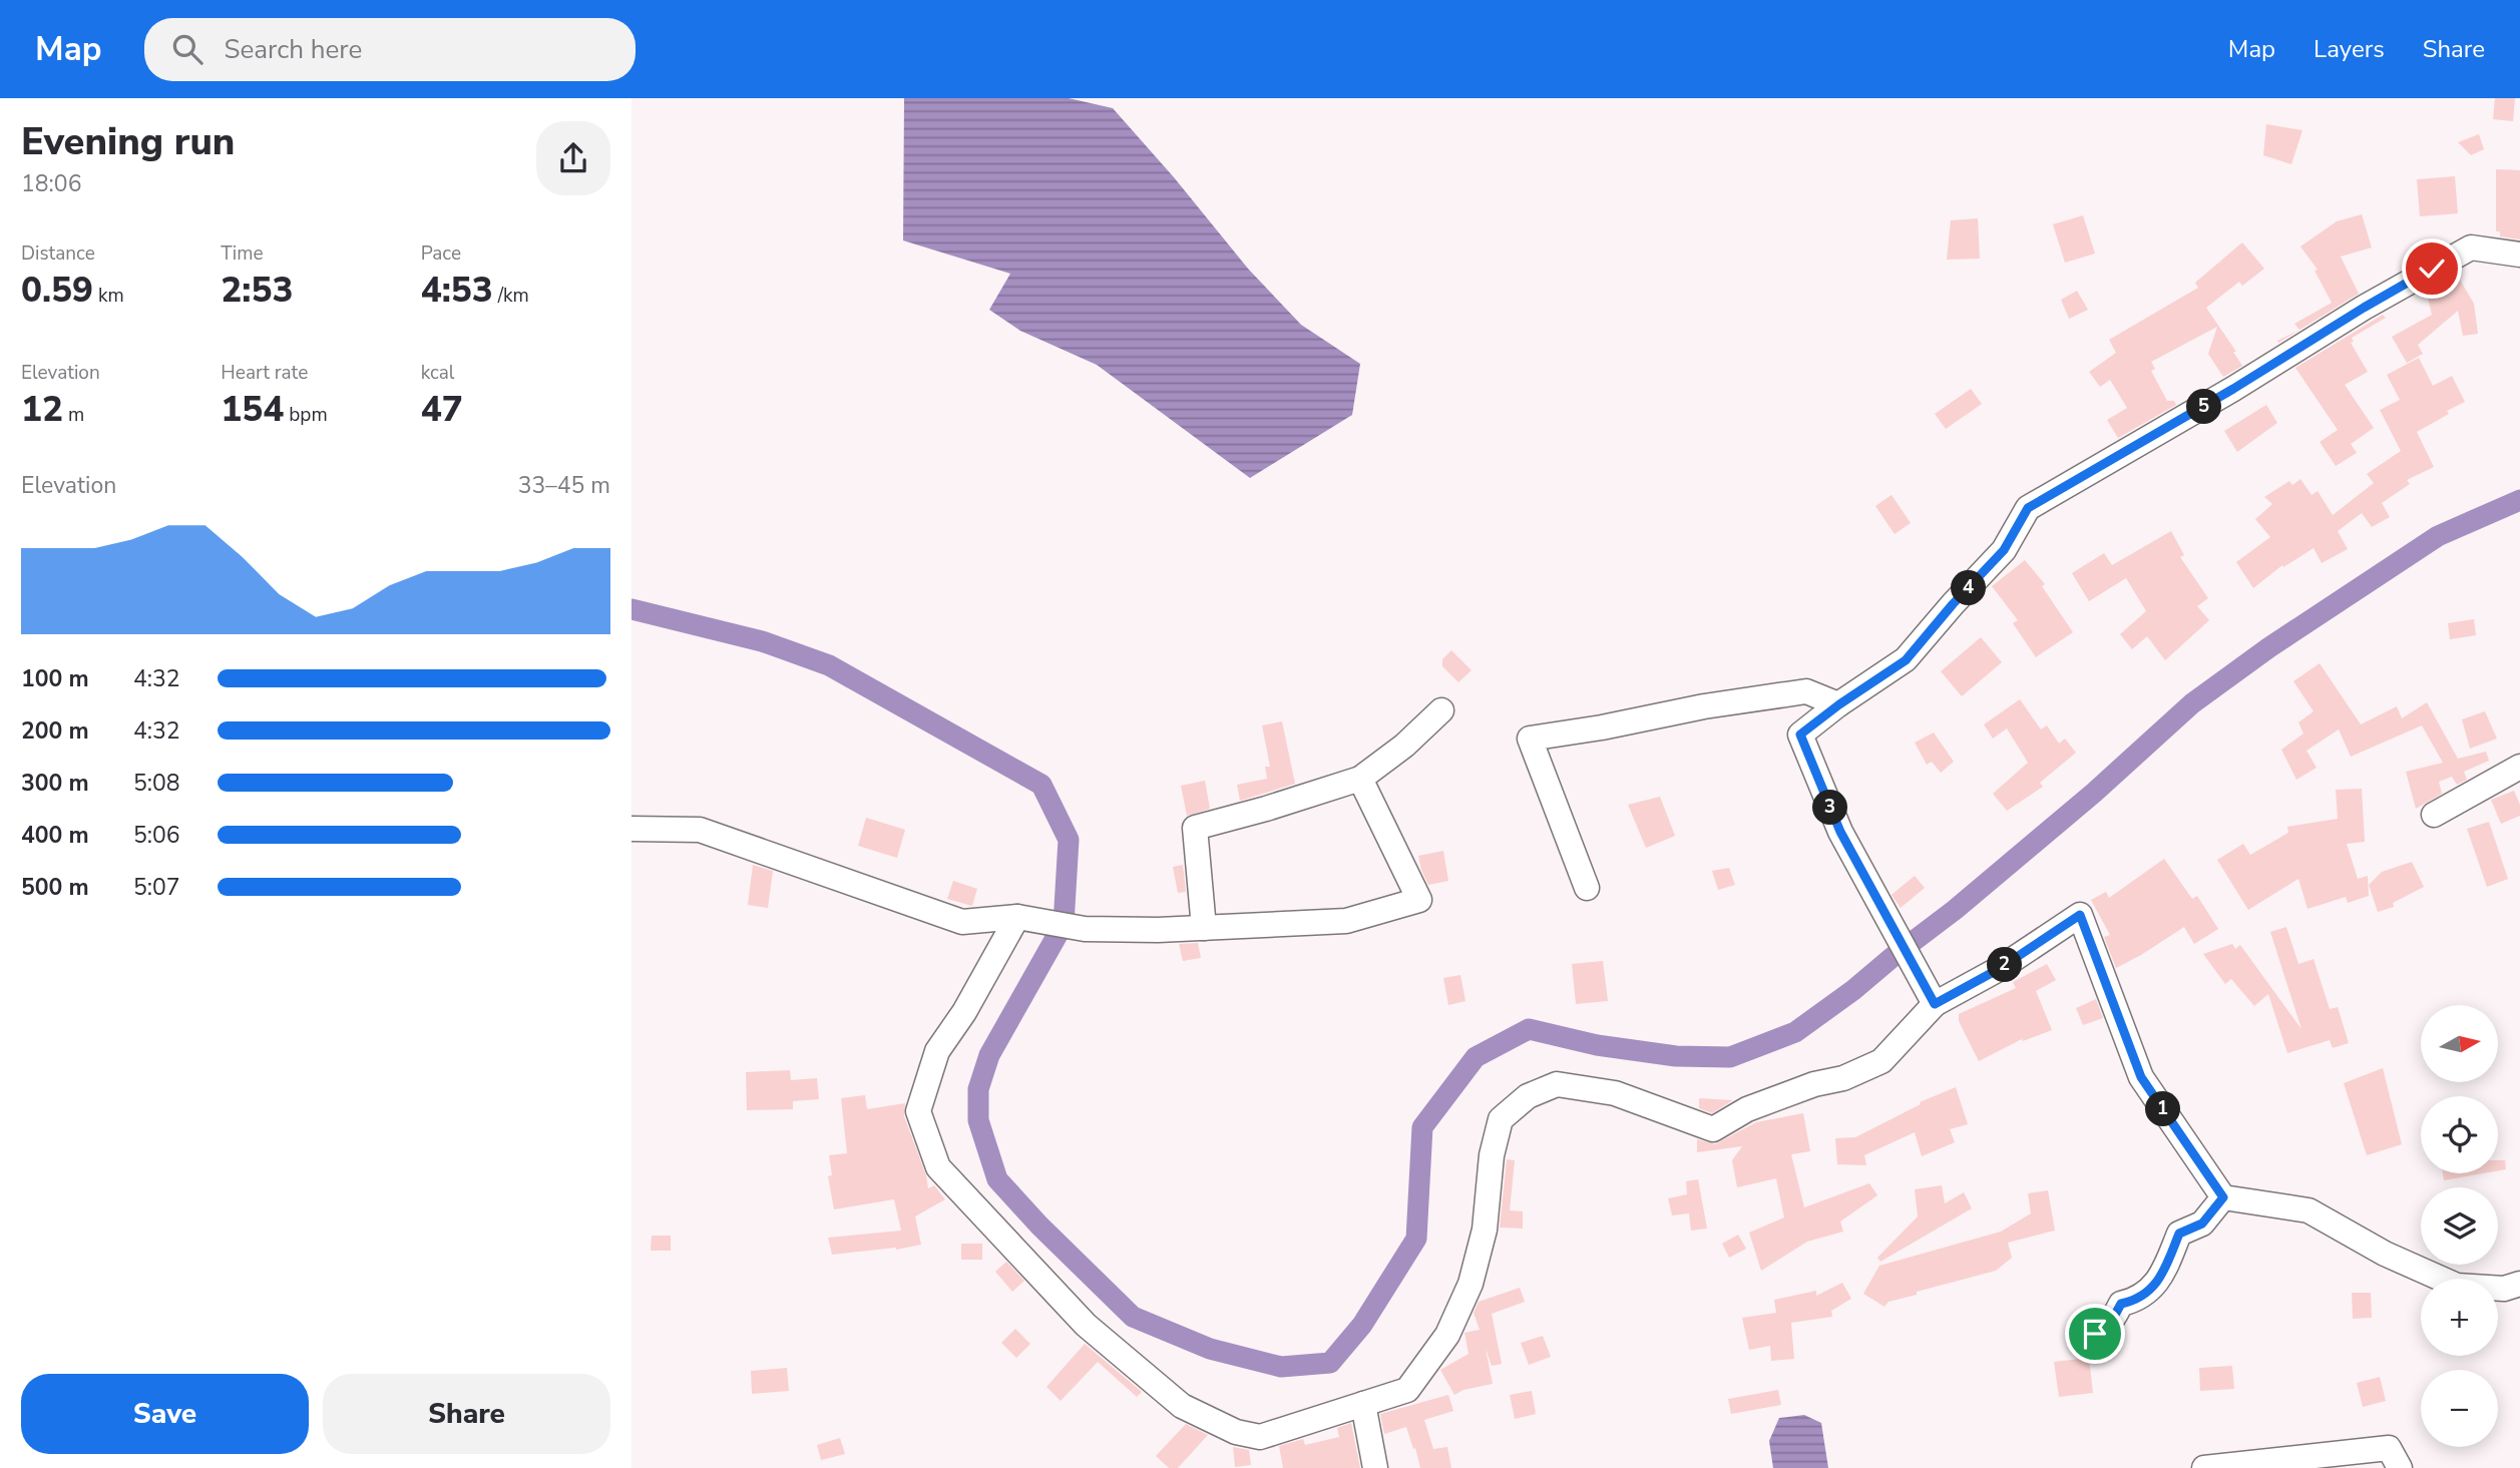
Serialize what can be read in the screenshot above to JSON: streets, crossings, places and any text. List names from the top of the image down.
{
  "north": "right",
  "page": {
    "header": "Map",
    "search": "Search here",
    "nav": ["Map", "Layers", "Share"],
    "heading": ["Evening run", "18:06"],
    "stats": [
      ["Distance", "0.59 km"],
      ["Time", "2:53"],
      ["Pace", "4:53 /km"],
      ["Elevation", "12 m"],
      ["Heart rate", "154 bpm"],
      ["kcal", "47"]
    ],
    "pins": [
      "5",
      "4",
      "3",
      "2",
      "1"
    ],
    "chart": ["Elevation", "33–45 m"],
    "list": [
      {
        "name": "100 m",
        "note": "4:32"
      },
      {
        "name": "200 m",
        "note": "4:32"
      },
      {
        "name": "300 m",
        "note": "5:08"
      },
      {
        "name": "400 m",
        "note": "5:06"
      },
      {
        "name": "500 m",
        "note": "5:07"
      }
    ],
    "map_buttons": ["+", "−"],
    "buttons": ["Save", "Share"]
  }
}
